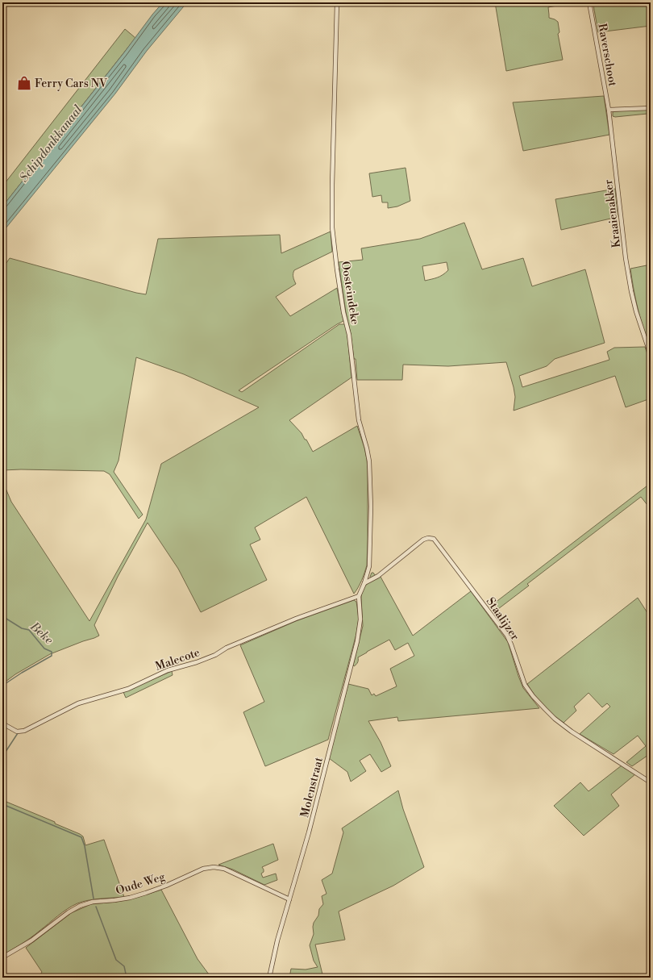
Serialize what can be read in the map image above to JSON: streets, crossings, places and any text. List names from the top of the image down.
{
  "streets": {
    "street": [
      "Raverschoot",
      "Kraaienakker",
      "Oosteindeke",
      "Staalijzer",
      "Malecote",
      "Molenstraat",
      "Oude Weg"
    ]
  },
  "crossings": [
    ["Raverschoot", "Kraaienakker"],
    ["Oosteindeke", "Staalijzer"],
    ["Oosteindeke", "Malecote"],
    ["Oosteindeke", "Molenstraat"],
    ["Malecote", "Molenstraat"],
    ["Molenstraat", "Oude Weg"]
  ],
  "water": ["Schipdonkkanaal", "Beke"],
  "places": {
    "shop": ["Ferry Cars NV"]
  }
}
